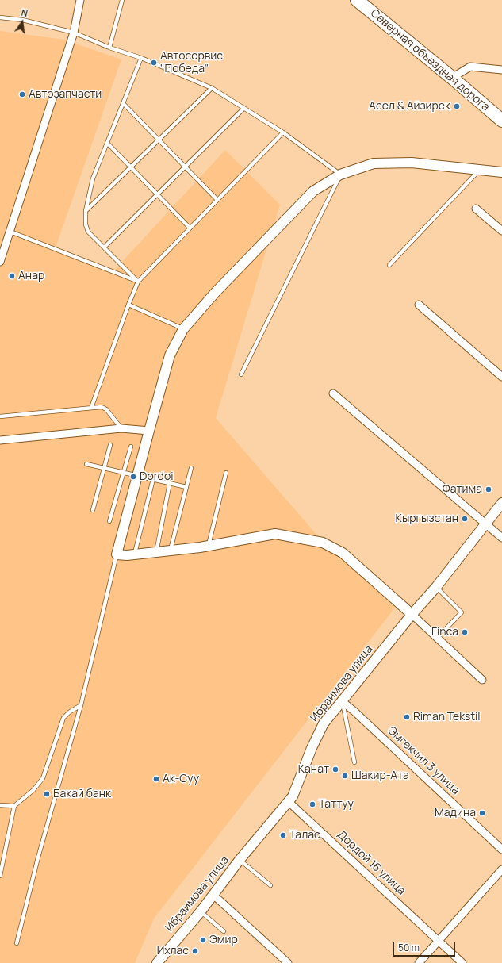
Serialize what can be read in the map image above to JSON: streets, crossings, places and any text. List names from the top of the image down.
{
  "streets": {
    "highway": ["Северная объездная дорога"],
    "street": ["Ибраимова улица", "Эмгекчил 3 улица", "Дордой 16 улица"]
  },
  "crossings": [
    ["Ибраимова улица", "Эмгекчил 3 улица"],
    ["Ибраимова улица", "Дордой 16 улица"]
  ],
  "places": [
    "Автосервис \"Победа\"",
    "Автозапчасти",
    "Асел & Айзирек",
    "Анар",
    "Dordoi",
    "Фатима",
    "Кыргызстан",
    "Finca",
    "Riman Tekstil",
    "Канат",
    "Шакир-Ата",
    "Ак-Суу",
    "Бакай банк",
    "Таттуу",
    "Мадина",
    "Талас",
    "Эмир",
    "Ихлас"
  ],
  "scale_bar": "50 m",
  "north": "top"
}
